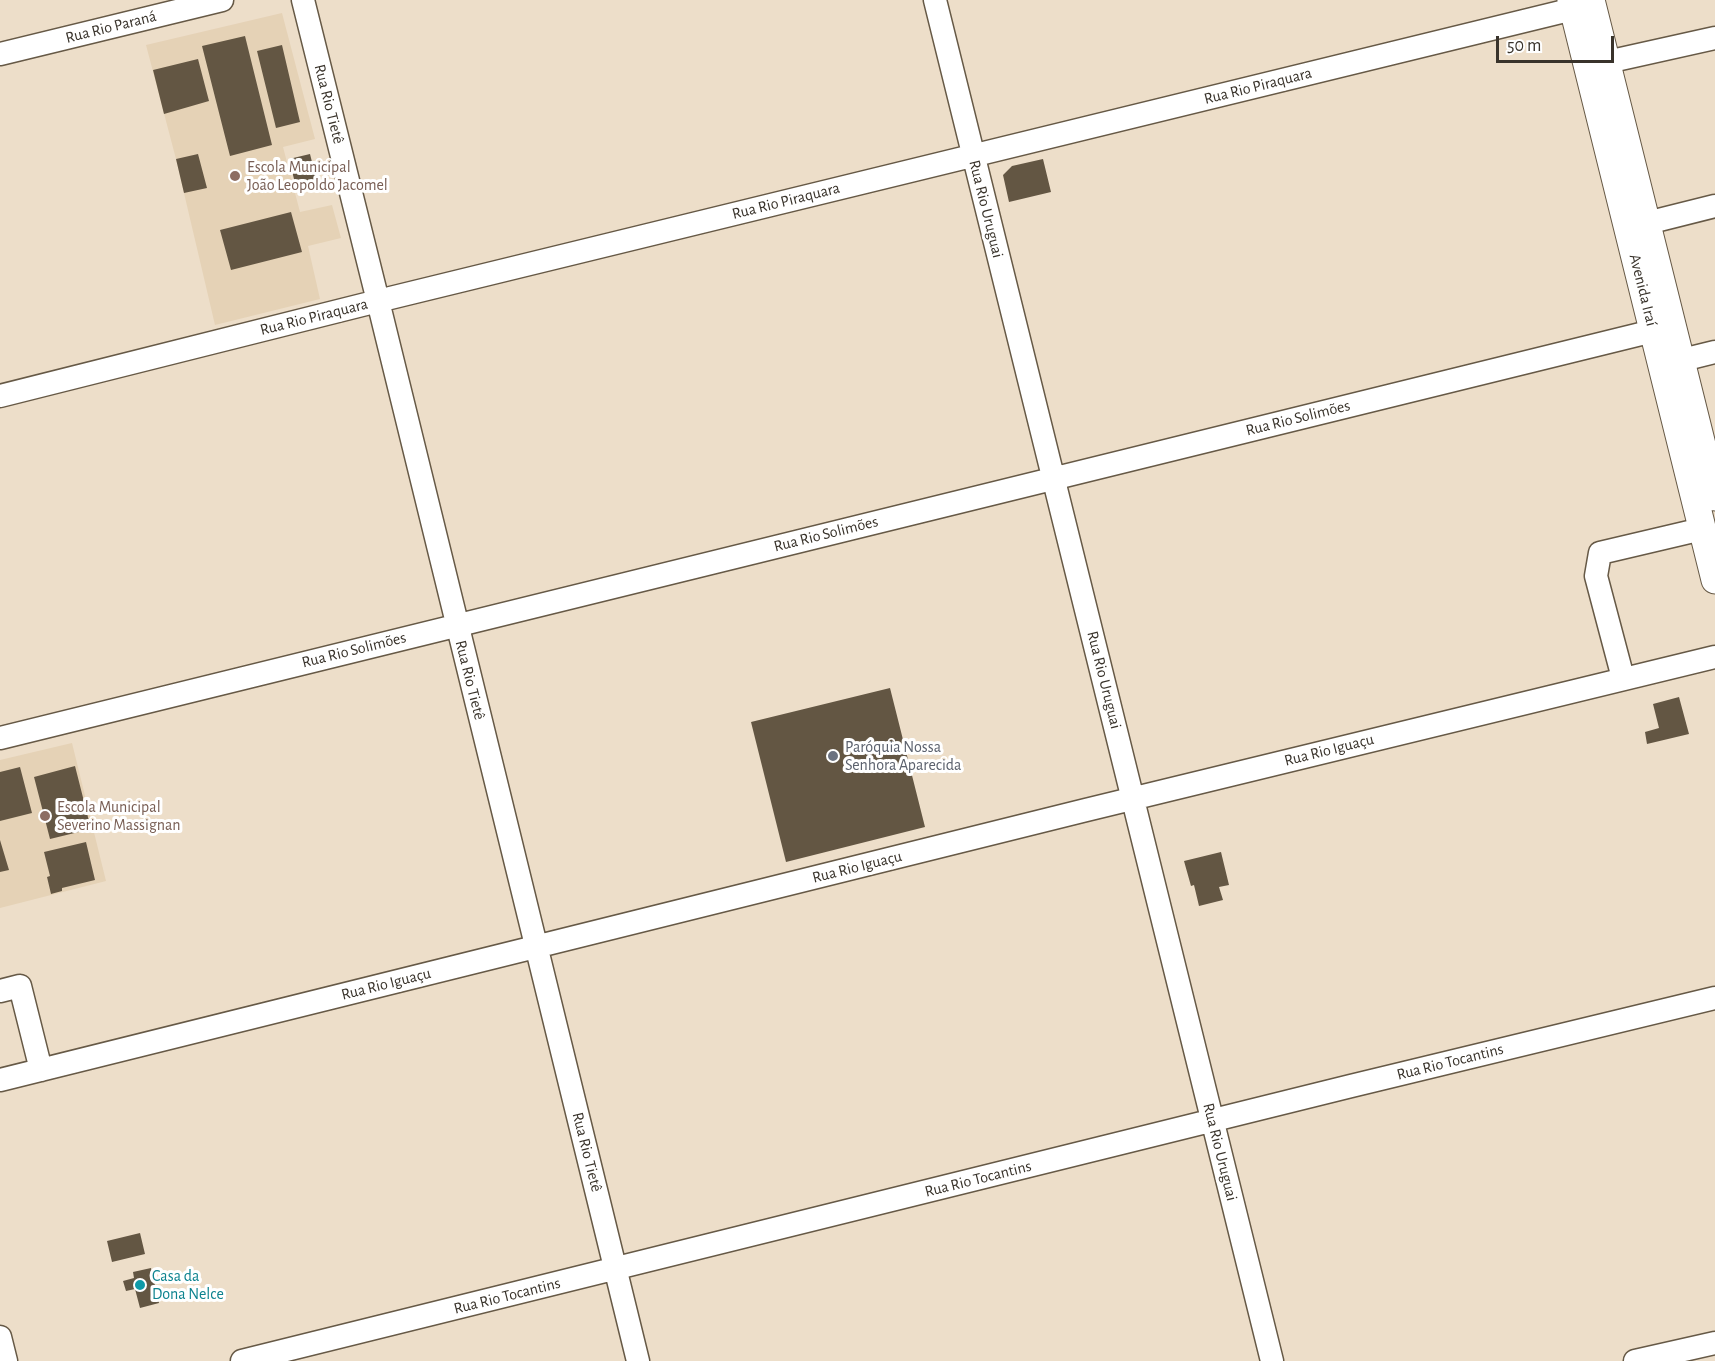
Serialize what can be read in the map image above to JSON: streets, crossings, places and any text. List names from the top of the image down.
{
  "streets": {
    "main road": ["Avenida Iraí"],
    "street": [
      "Rua Rio Paraná",
      "Rua Rio Piraquara",
      "Rua Rio Tietê",
      "Rua Rio Uruguai",
      "Rua Rio Solimões",
      "Rua Rio Iguaçu",
      "Rua Rio Tocantins"
    ]
  },
  "crossings": [
    ["Rua Rio Piraquara", "Rua Rio Tietê"],
    ["Rua Rio Piraquara", "Rua Rio Uruguai"],
    ["Rua Rio Piraquara", "Avenida Iraí"],
    ["Rua Rio Tietê", "Rua Rio Solimões"],
    ["Rua Rio Tietê", "Rua Rio Iguaçu"],
    ["Rua Rio Tietê", "Rua Rio Tocantins"],
    ["Rua Rio Uruguai", "Rua Rio Solimões"],
    ["Rua Rio Uruguai", "Rua Rio Iguaçu"],
    ["Rua Rio Uruguai", "Rua Rio Tocantins"],
    ["Avenida Iraí", "Rua Rio Solimões"]
  ],
  "places": [
    "Escola Municipal João Leopoldo Jacomel",
    "Paróquia Nossa Senhora Aparecida",
    "Escola Municipal Severino Massignan",
    "Casa da Dona Nelce"
  ],
  "scale_bar": "50 m"
}
